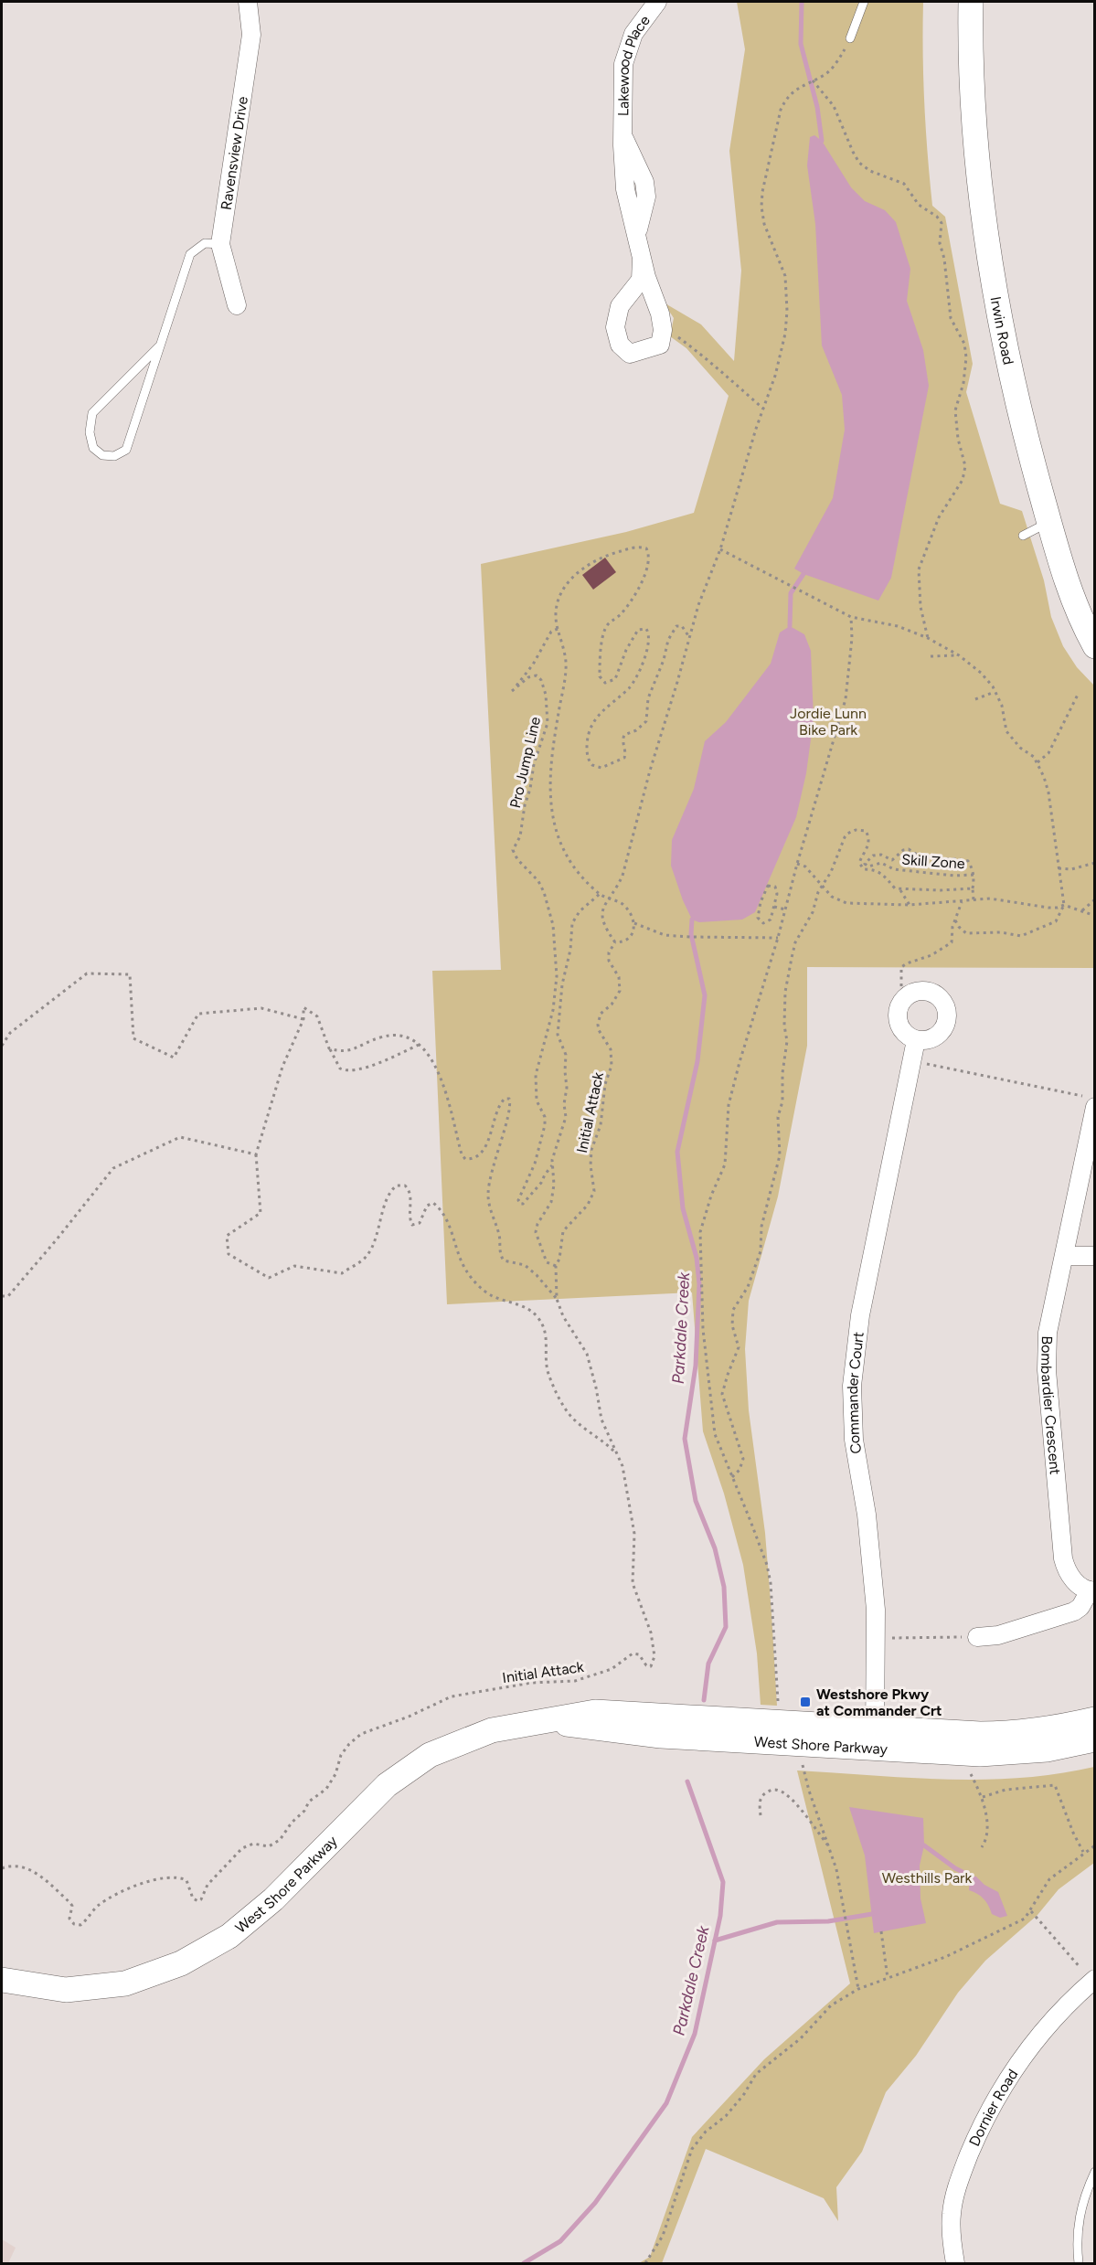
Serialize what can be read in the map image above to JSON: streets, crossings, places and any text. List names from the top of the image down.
{
  "streets": {
    "main road": ["Irwin Road", "West Shore Parkway"],
    "street": [
      "Lakewood Place",
      "Ravensview Drive",
      "Commander Court",
      "Bombardier Crescent",
      "Dornier Road"
    ],
    "path": ["Pro Jump Line", "Skill Zone", "Initial Attack"]
  },
  "crossings": [
    ["Commander Court", "West Shore Parkway"]
  ],
  "water": ["Parkdale Creek"],
  "parks": ["Jordie Lunn Bike Park", "Westhills Park"],
  "places": {
    "transit": ["Westshore Pkwy at Commander Crt"]
  }
}
